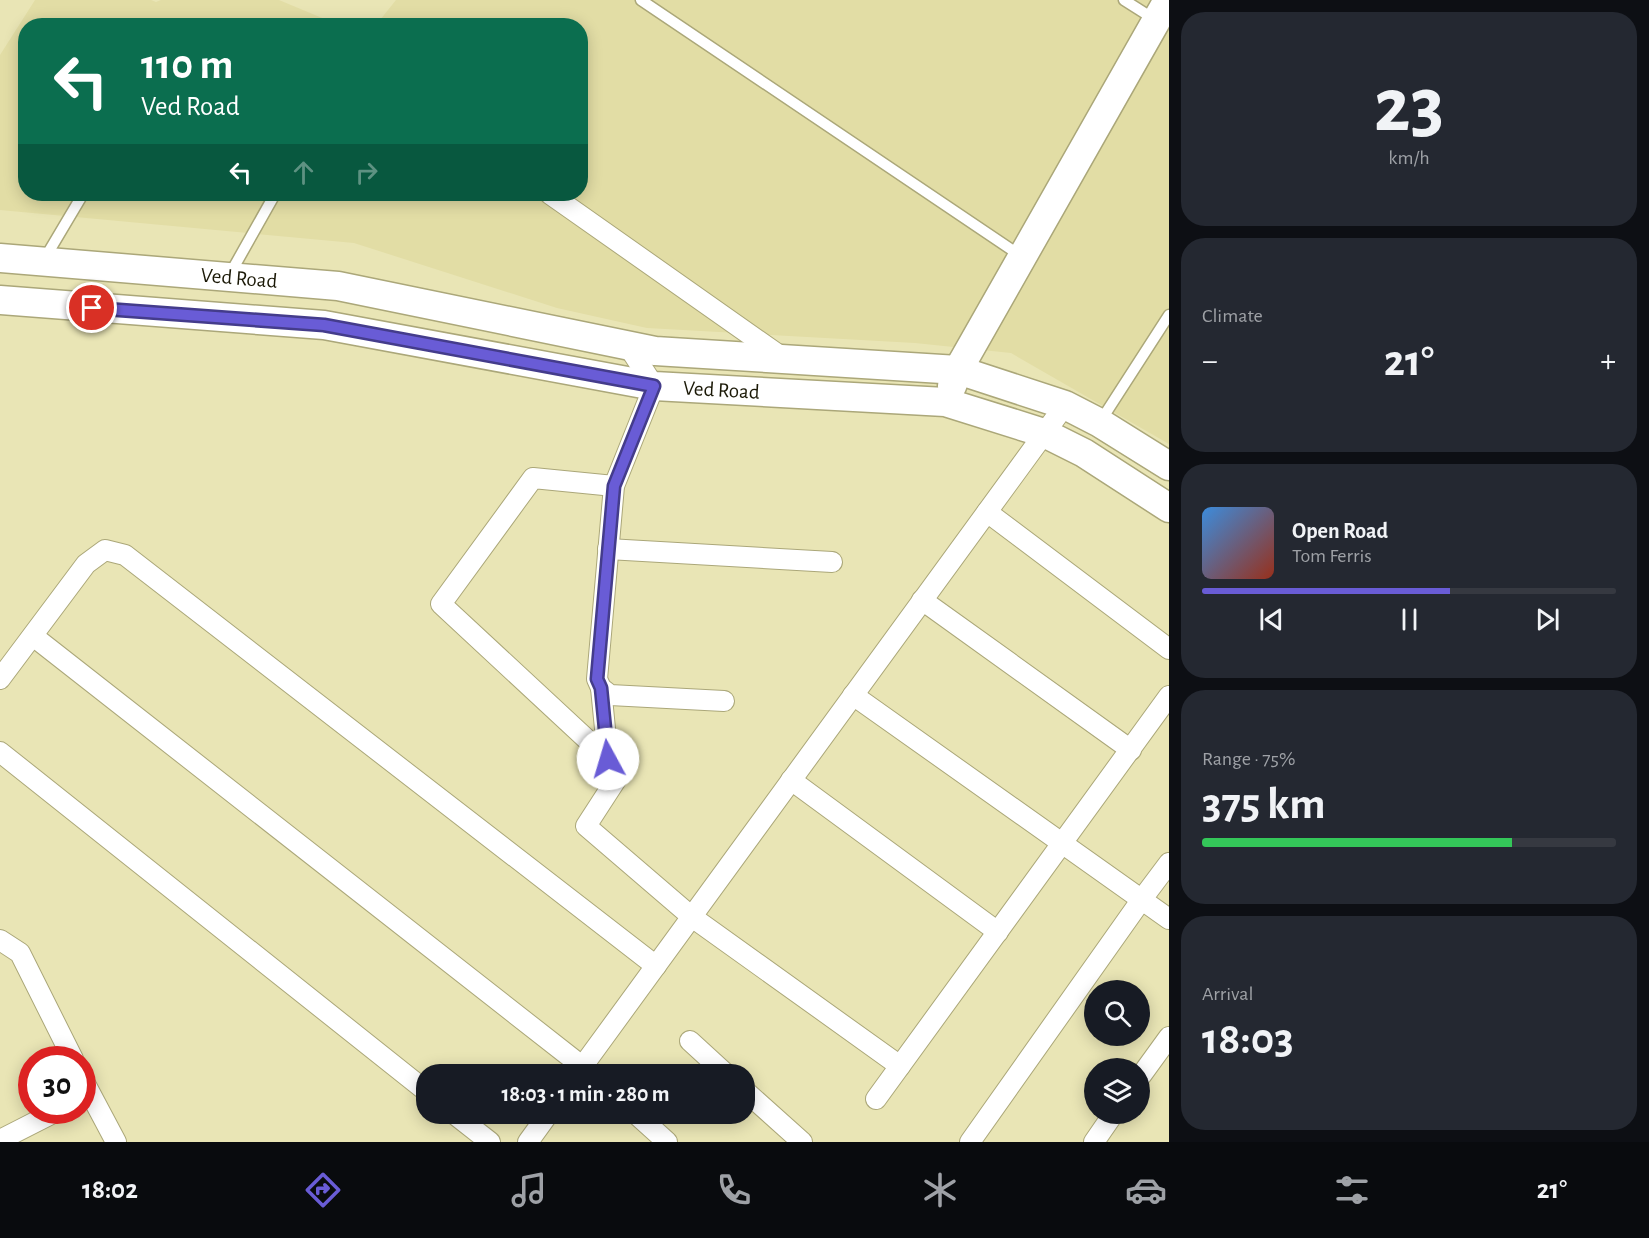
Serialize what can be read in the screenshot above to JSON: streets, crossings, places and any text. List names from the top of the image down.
{
  "streets": {
    "main road": ["Ved Road"]
  },
  "page": {
    "tile": [
      ["23", "km/h"],
      "Climate",
      ["Range · 75%", "375 km"],
      ["Arrival", "18:03"]
    ],
    "turn": ["110 m", "Ved Road"],
    "heat": ["−", "21°", "+"],
    "song": ["Open Road", "Tom Ferris"],
    "limit": "30",
    "trip": "18:03 · 1 min · 280 m",
    "tabs": ["18:02", "21°"]
  }
}
